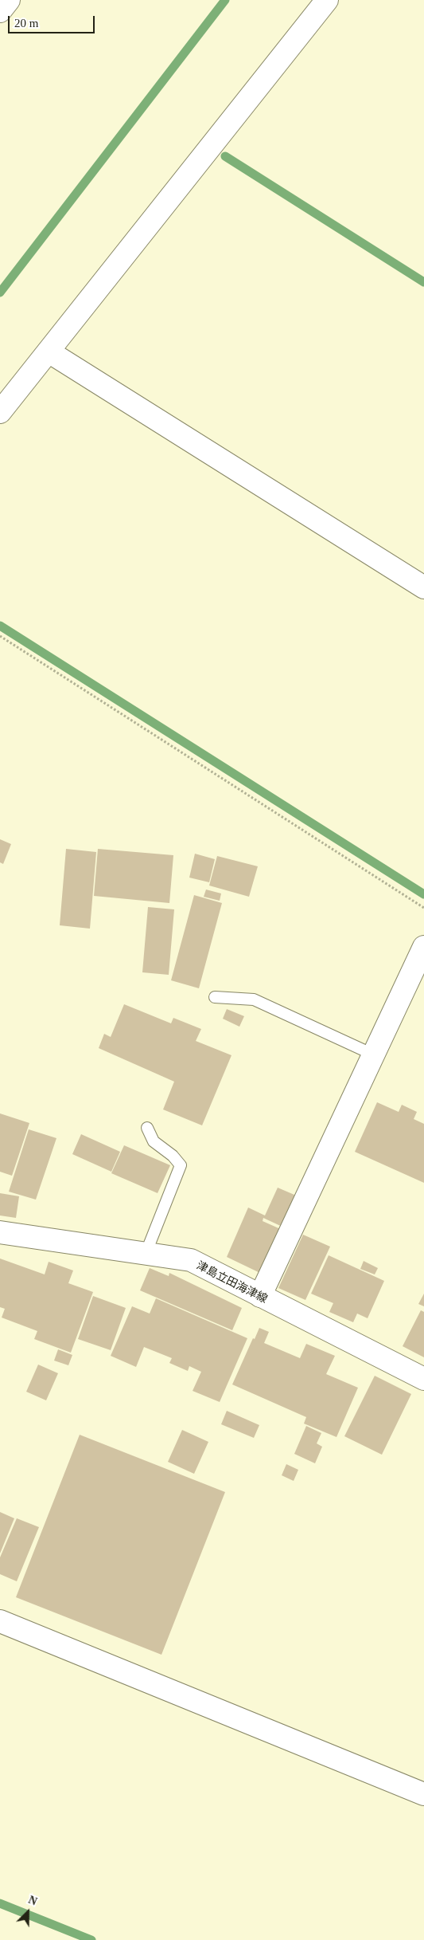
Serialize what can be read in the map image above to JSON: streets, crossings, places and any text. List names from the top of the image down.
{
  "streets": {
    "street": ["津島立田海津線"]
  },
  "scale_bar": "20 m",
  "north": "top right"
}
